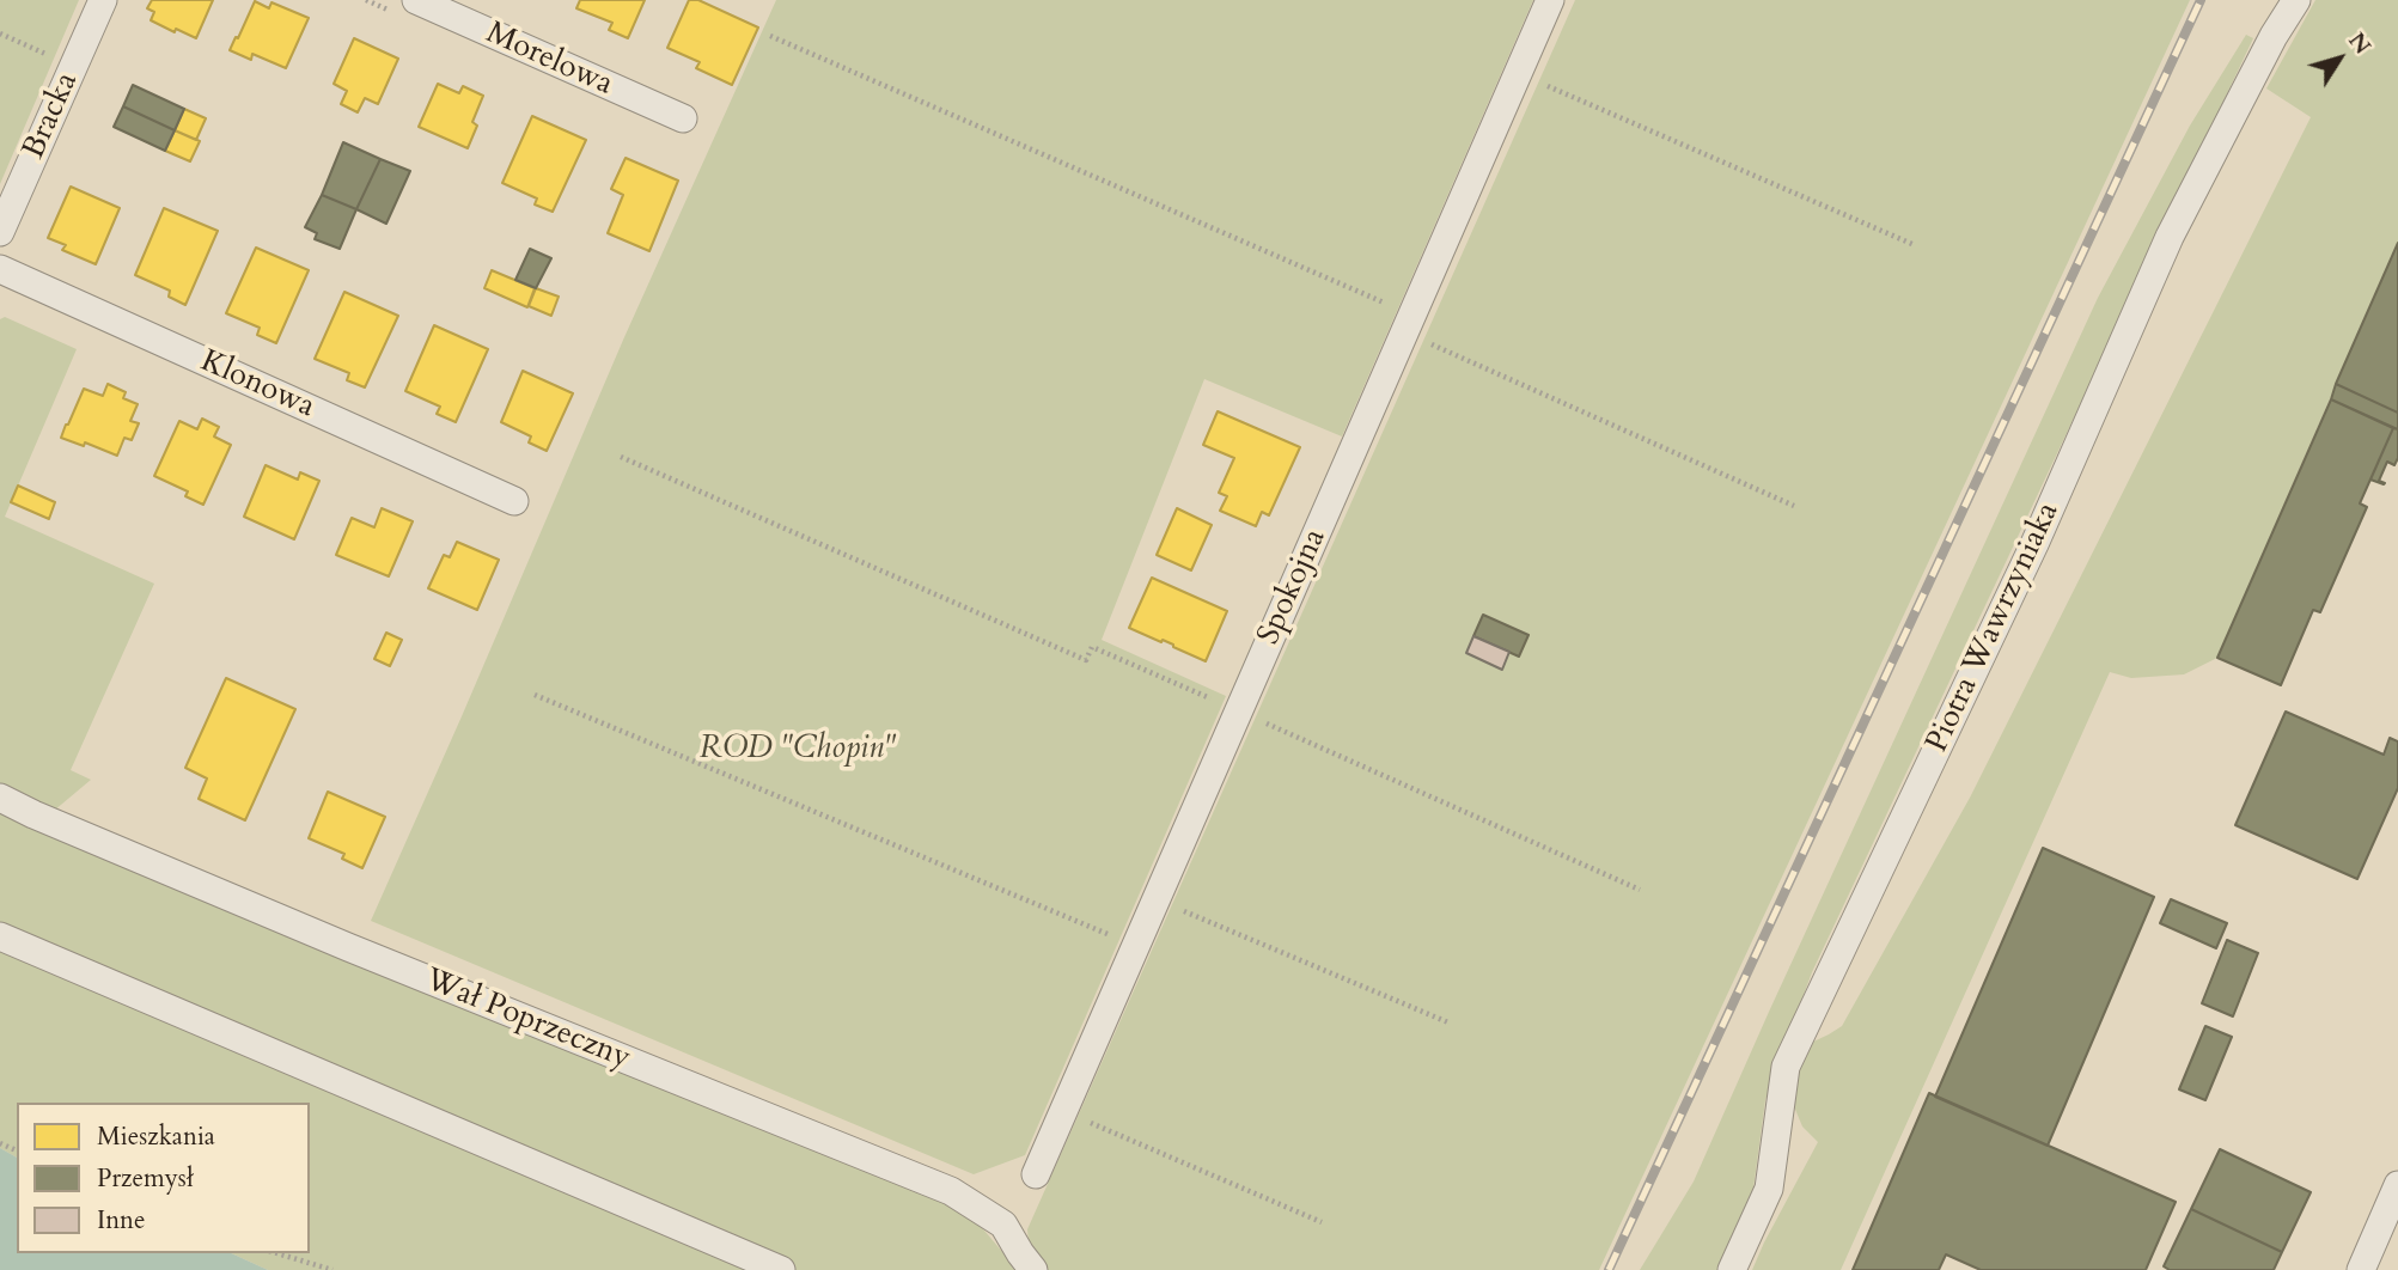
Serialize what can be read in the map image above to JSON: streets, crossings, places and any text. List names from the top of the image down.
{
  "streets": {
    "street": [
      "Morelowa",
      "Bracka",
      "Klonowa",
      "Spokojna",
      "Piotra Wawrzyniaka",
      "Wał Poprzeczny"
    ]
  },
  "parks": ["ROD \"Chopin\""],
  "legend": ["Mieszkania", "Przemysł", "Inne"],
  "north": "top right"
}
